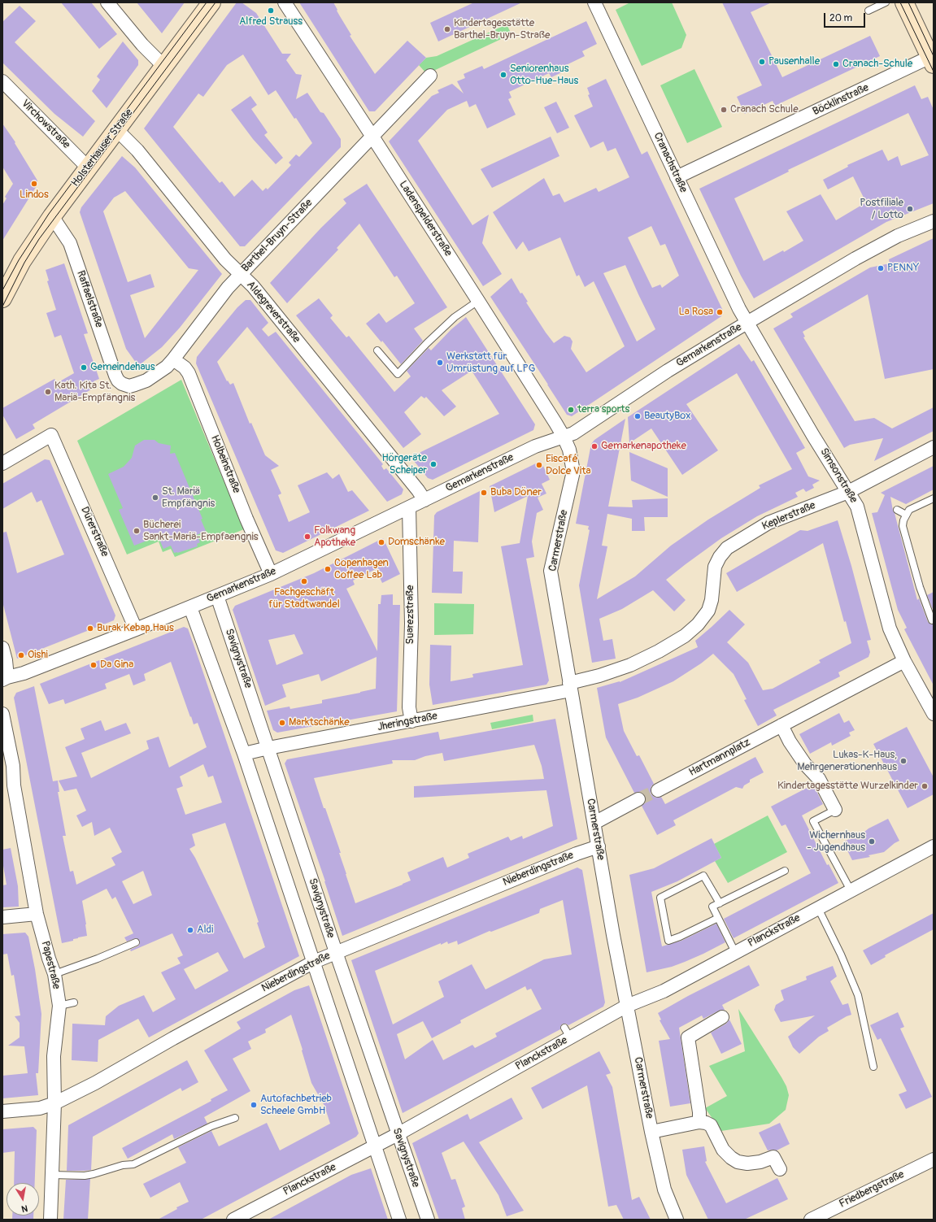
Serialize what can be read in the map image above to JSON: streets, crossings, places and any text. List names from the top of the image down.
{
  "streets": {
    "main road": ["Holsterhauser Straße"],
    "street": [
      "Böcklinstraße",
      "Virchowstraße",
      "Cranachstraße",
      "Ladenspelderstraße",
      "Barthel-Bruyn-Straße",
      "Raffaelstraße",
      "Aldegreverstraße",
      "Gemarkenstraße",
      "Holbeinstraße",
      "Simsonstraße",
      "Keplerstraße",
      "Dürerstraße",
      "Carmerstraße",
      "Suarezstraße",
      "Savignystraße",
      "Jheringstraße",
      "Hartmannplatz",
      "Nieberdingstraße",
      "Planckstraße",
      "Papestraße",
      "Friedbergstraße"
    ]
  },
  "crossings": [
    ["Böcklinstraße", "Cranachstraße"],
    ["Virchowstraße", "Holsterhauser Straße"],
    ["Holsterhauser Straße", "Raffaelstraße"],
    ["Holsterhauser Straße", "Aldegreverstraße"],
    ["Cranachstraße", "Gemarkenstraße"],
    ["Cranachstraße", "Simsonstraße"],
    ["Ladenspelderstraße", "Barthel-Bruyn-Straße"],
    ["Ladenspelderstraße", "Gemarkenstraße"],
    ["Ladenspelderstraße", "Carmerstraße"],
    ["Barthel-Bruyn-Straße", "Raffaelstraße"],
    ["Barthel-Bruyn-Straße", "Aldegreverstraße"],
    ["Barthel-Bruyn-Straße", "Holbeinstraße"],
    ["Aldegreverstraße", "Gemarkenstraße"],
    ["Gemarkenstraße", "Holbeinstraße"],
    ["Gemarkenstraße", "Simsonstraße"],
    ["Gemarkenstraße", "Dürerstraße"],
    ["Gemarkenstraße", "Carmerstraße"],
    ["Gemarkenstraße", "Suarezstraße"],
    ["Gemarkenstraße", "Savignystraße"],
    ["Simsonstraße", "Keplerstraße"],
    ["Keplerstraße", "Carmerstraße"],
    ["Keplerstraße", "Jheringstraße"],
    ["Carmerstraße", "Jheringstraße"],
    ["Carmerstraße", "Nieberdingstraße"],
    ["Carmerstraße", "Planckstraße"],
    ["Suarezstraße", "Jheringstraße"],
    ["Savignystraße", "Jheringstraße"],
    ["Savignystraße", "Nieberdingstraße"],
    ["Savignystraße", "Planckstraße"],
    ["Nieberdingstraße", "Papestraße"]
  ],
  "places": [
    "Alfred Strauss",
    "Kindertagesstätte Barthel-Bruyn-Straße",
    "Pausenhalle",
    "Cranach-Schule",
    "Seniorenhaus Otto-Hue-Haus",
    "Cranach Schule",
    "Lindos",
    "Postfiliale / Lotto",
    "PENNY",
    "La Rosa",
    "Werkstatt für Umrüstung auf LPG",
    "Gemeindehaus",
    "Kath. Kita St. Mariä-Empfängnis",
    "terra sports",
    "BeautyBox",
    "Gemarkenapotheke",
    "Hörgeräte Scheiper",
    "Eiscafé Dolce Vita",
    "Buba Döner",
    "St. Mariä Empfängnis",
    "Bücherei Sankt-Mariä-Empfaengnis",
    "Folkwang Apotheke",
    "Domschänke",
    "Copenhagen Coffee Lab",
    "Fachgeschäft für Stadtwandel",
    "Burak Kebap Haus",
    "Oishi",
    "Da Gina",
    "Marktschänke",
    "Lukas-K-Haus, Mehrgenerationenhaus",
    "Kindertagesstätte Wurzelkinder",
    "Wichernhaus - Jugendhaus",
    "Aldi",
    "Autofachbetrieb Scheele GmbH"
  ],
  "scale_bar": "20 m",
  "north": "bottom"
}
